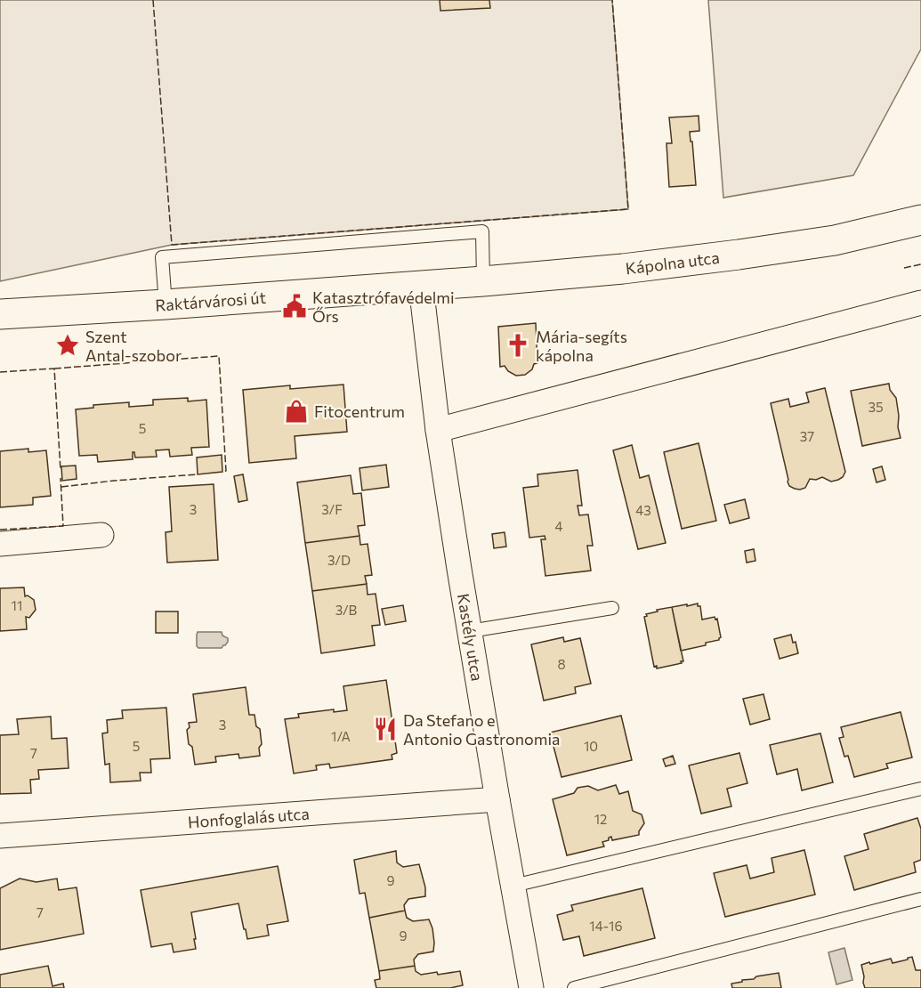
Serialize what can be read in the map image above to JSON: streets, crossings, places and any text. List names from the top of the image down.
{
  "streets": {
    "main road": ["Kápolna utca", "Raktárvárosi út"],
    "street": ["Kastély utca", "Honfoglalás utca"]
  },
  "crossings": [
    ["Kápolna utca", "Raktárvárosi út"],
    ["Kápolna utca", "Kastély utca"],
    ["Raktárvárosi út", "Kastély utca"],
    ["Kastély utca", "Honfoglalás utca"]
  ],
  "places": {
    "public building": ["Katasztrófavédelmi Őrs"],
    "place": ["Szent Antal-szobor"],
    "church": ["Mária-segíts kápolna"],
    "shop": ["Fitocentrum"],
    "restaurant": ["Da Stefano e Antonio Gastronomia"]
  },
  "house_numbers": [
    "35",
    "5",
    "37",
    "3",
    "3/F",
    "43",
    "4",
    "3/D",
    "11",
    "3/B",
    "8",
    "3",
    "1/A",
    "5",
    "10",
    "7",
    "12",
    "9",
    "7",
    "14-16",
    "9"
  ]
}
